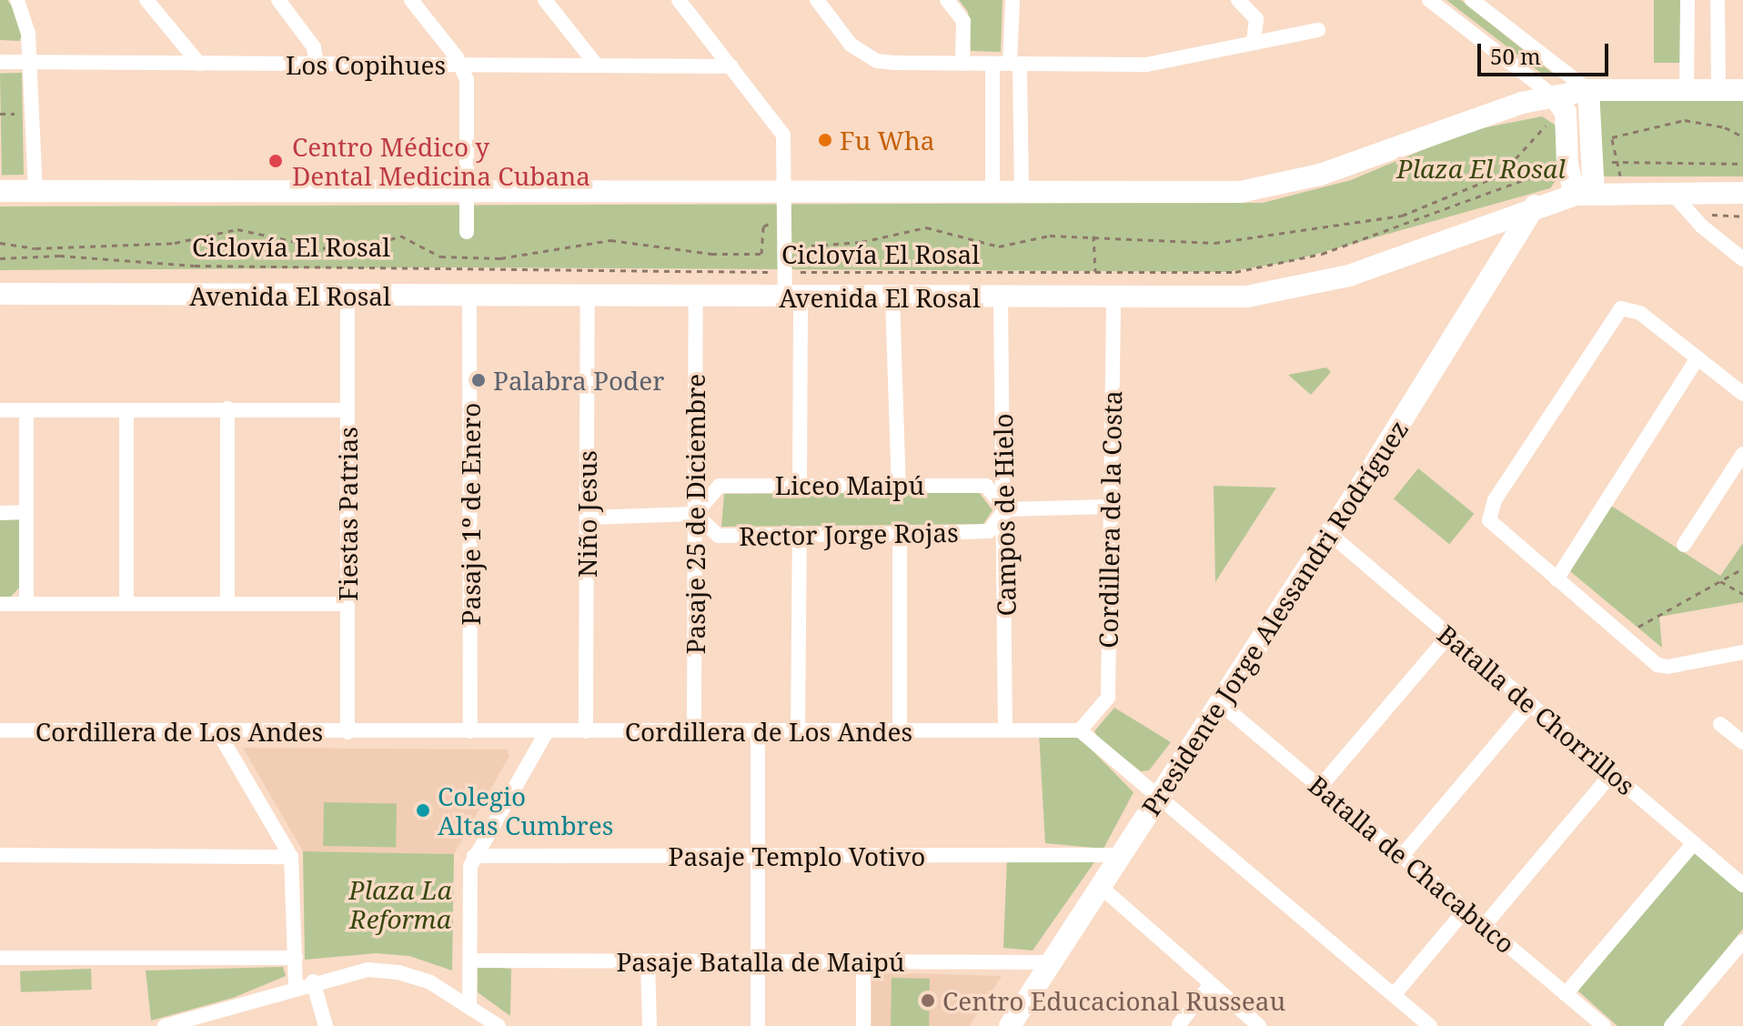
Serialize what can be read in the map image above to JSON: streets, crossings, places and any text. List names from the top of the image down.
{
  "streets": {
    "street": [
      "Los Copihues",
      "Avenida El Rosal",
      "Liceo Maipú",
      "Fiestas Patrias",
      "Pasaje 1º de Enero",
      "Niño Jesus",
      "Pasaje 25 de Diciembre",
      "Campos de Hielo",
      "Cordillera de la Costa",
      "Rector Jorge Rojas",
      "Presidente Jorge Alessandri Rodríguez",
      "Batalla de Chorrillos",
      "Cordillera de Los Andes",
      "Pasaje Templo Votivo",
      "Batalla de Chacabuco",
      "Pasaje Batalla de Maipú"
    ],
    "path": ["Ciclovía El Rosal"]
  },
  "crossings": [
    ["Avenida El Rosal", "Fiestas Patrias"],
    ["Avenida El Rosal", "Pasaje 1º de Enero"],
    ["Avenida El Rosal", "Niño Jesus"],
    ["Avenida El Rosal", "Pasaje 25 de Diciembre"],
    ["Avenida El Rosal", "Campos de Hielo"],
    ["Avenida El Rosal", "Cordillera de la Costa"],
    ["Avenida El Rosal", "Presidente Jorge Alessandri Rodríguez"],
    ["Liceo Maipú", "Pasaje 25 de Diciembre"],
    ["Liceo Maipú", "Campos de Hielo"],
    ["Liceo Maipú", "Rector Jorge Rojas"],
    ["Fiestas Patrias", "Cordillera de Los Andes"],
    ["Pasaje 1º de Enero", "Cordillera de Los Andes"],
    ["Niño Jesus", "Cordillera de Los Andes"],
    ["Pasaje 25 de Diciembre", "Rector Jorge Rojas"],
    ["Pasaje 25 de Diciembre", "Cordillera de Los Andes"],
    ["Campos de Hielo", "Rector Jorge Rojas"],
    ["Campos de Hielo", "Cordillera de Los Andes"],
    ["Cordillera de la Costa", "Cordillera de Los Andes"],
    ["Presidente Jorge Alessandri Rodríguez", "Batalla de Chorrillos"],
    ["Presidente Jorge Alessandri Rodríguez", "Pasaje Templo Votivo"],
    ["Presidente Jorge Alessandri Rodríguez", "Batalla de Chacabuco"],
    ["Presidente Jorge Alessandri Rodríguez", "Pasaje Batalla de Maipú"]
  ],
  "parks": ["Plaza El Rosal", "Plaza La Reforma"],
  "places": [
    "Fu Wha",
    "Centro Médico y Dental Medicina Cubana",
    "Palabra Poder",
    "Colegio Altas Cumbres",
    "Centro Educacional Russeau"
  ],
  "scale_bar": "50 m"
}
